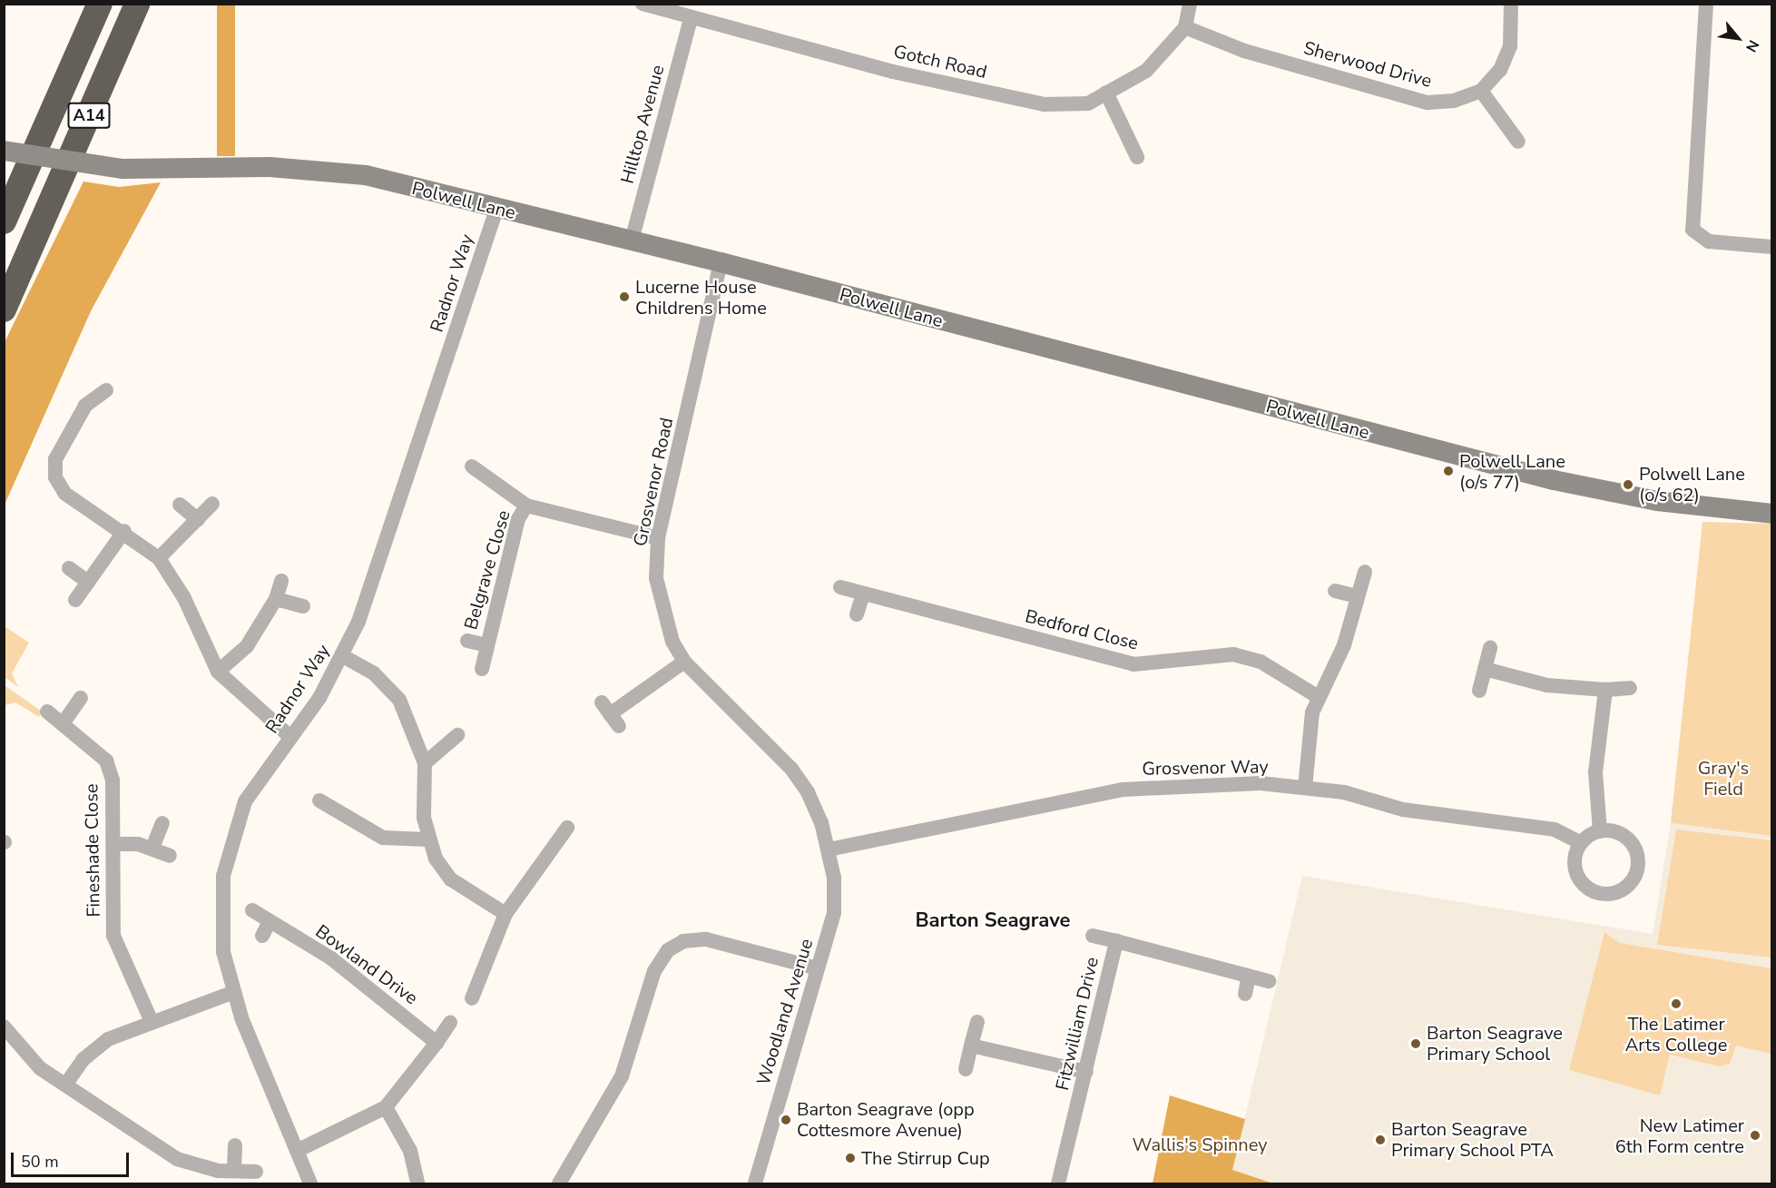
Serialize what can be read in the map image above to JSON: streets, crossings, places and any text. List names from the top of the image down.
{
  "streets": {
    "highway": ["A14"],
    "street": [
      "Gotch Road",
      "Sherwood Drive",
      "Hilltop Avenue",
      "Polwell Lane",
      "Radnor Way",
      "Grosvenor Road",
      "Belgrave Close",
      "Bedford Close",
      "Grosvenor Way",
      "Fineshade Close",
      "Bowland Drive",
      "Woodland Avenue",
      "Fitzwilliam Drive"
    ]
  },
  "crossings": [
    ["Gotch Road", "Sherwood Drive"],
    ["Gotch Road", "Hilltop Avenue"],
    ["Hilltop Avenue", "Polwell Lane"],
    ["Polwell Lane", "Radnor Way"],
    ["Polwell Lane", "Grosvenor Road"],
    ["Grosvenor Road", "Grosvenor Way"],
    ["Grosvenor Road", "Woodland Avenue"],
    ["Grosvenor Way", "Woodland Avenue"]
  ],
  "districts": ["Barton Seagrave"],
  "parks": ["Gray's Field", "Wallis's Spinney"],
  "places": [
    "Lucerne House Childrens Home",
    "Polwell Lane (o/s 77)",
    "Polwell Lane (o/s 62)",
    "The Latimer Arts College",
    "Barton Seagrave Primary School",
    "Barton Seagrave (opp Cottesmore Avenue)",
    "New Latimer 6th Form centre",
    "Barton Seagrave Primary School PTA",
    "The Stirrup Cup"
  ],
  "scale_bar": "50 m",
  "north": "bottom right"
}
